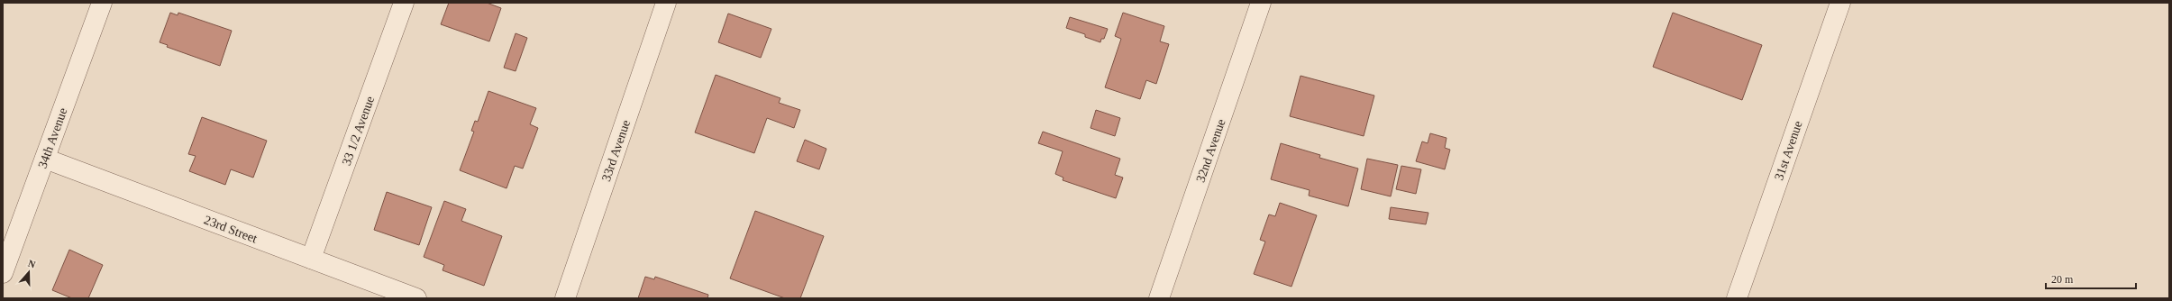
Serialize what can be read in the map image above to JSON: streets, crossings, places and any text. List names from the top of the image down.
{
  "streets": {
    "street": [
      "33 1/2 Avenue",
      "34th Avenue",
      "33rd Avenue",
      "32nd Avenue",
      "31st Avenue",
      "23rd Street"
    ]
  },
  "crossings": [
    ["33 1/2 Avenue", "23rd Street"],
    ["34th Avenue", "23rd Street"]
  ],
  "scale_bar": "20 m",
  "north": "top"
}
